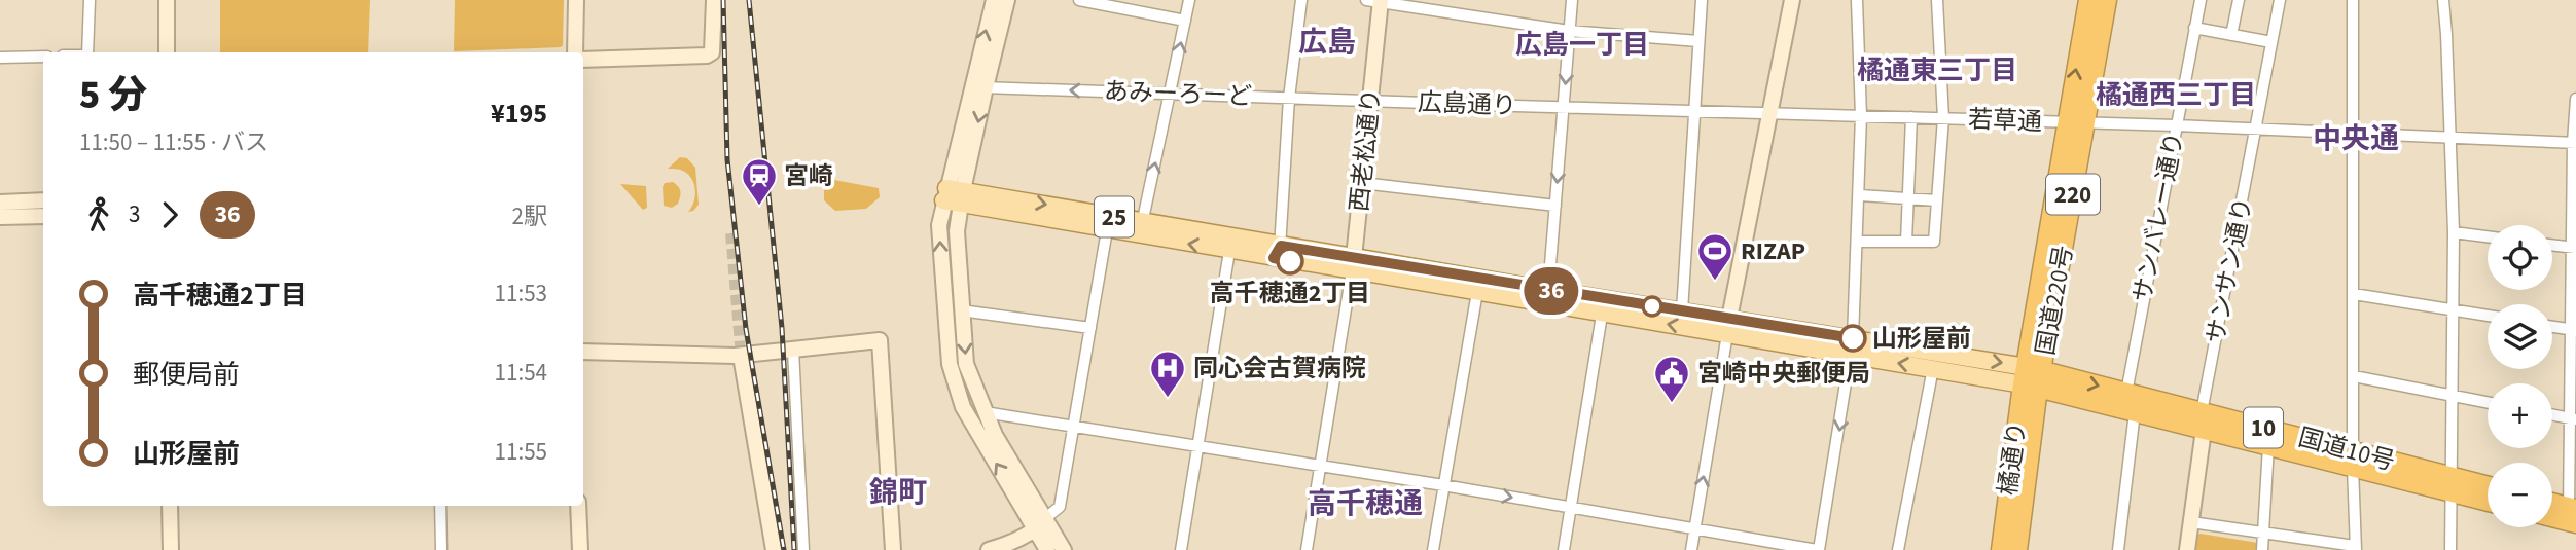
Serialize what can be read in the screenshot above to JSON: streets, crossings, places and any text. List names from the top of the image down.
{
  "streets": {
    "highway": [
      "220",
      "国道220号",
      "10",
      "国道10号",
      "橘通り"
    ],
    "main road": ["25"],
    "street": [
      "あみーろーど",
      "広島通り",
      "若草通",
      "西老松通り",
      "サンバレー通り",
      "サンサン通り"
    ]
  },
  "crossings": [
    ["あみーろーど", "広島通り"],
    ["あみーろーど", "西老松通り"],
    ["広島通り", "若草通"],
    ["広島通り", "西老松通り"],
    ["若草通", "サンバレー通り"],
    ["若草通", "サンサン通り"],
    ["若草通", "国道220号"],
    ["西老松通り", "25"],
    ["25", "国道220号"],
    ["25", "国道10号"],
    ["25", "橘通り"],
    ["サンバレー通り", "国道10号"],
    ["サンサン通り", "国道10号"],
    ["国道220号", "国道10号"],
    ["国道220号", "橘通り"],
    ["国道10号", "橘通り"]
  ],
  "districts": [
    "広島",
    "広島一丁目",
    "橘通東三丁目",
    "橘通西三丁目",
    "中央通",
    "錦町",
    "高千穂通"
  ],
  "places": {
    "station": ["宮崎"],
    "other": ["高千穂通2丁目", "山形屋前"],
    "sports": ["RIZAP"],
    "hospital": ["同心会古賀病院"],
    "public building": ["宮崎中央郵便局"]
  },
  "lines": ["bus line 36"],
  "page": {
    "on_map": "36",
    "heading": ["5 分", "11:50 – 11:55 · バス", "¥195"],
    "legs": ["3", "36", "2駅"],
    "map_buttons": ["+", "−"],
    "list": [
      {
        "name": "高千穂通2丁目",
        "value": "11:53"
      },
      {
        "name": "郵便局前",
        "value": "11:54"
      },
      {
        "name": "山形屋前",
        "value": "11:55"
      }
    ]
  }
}
